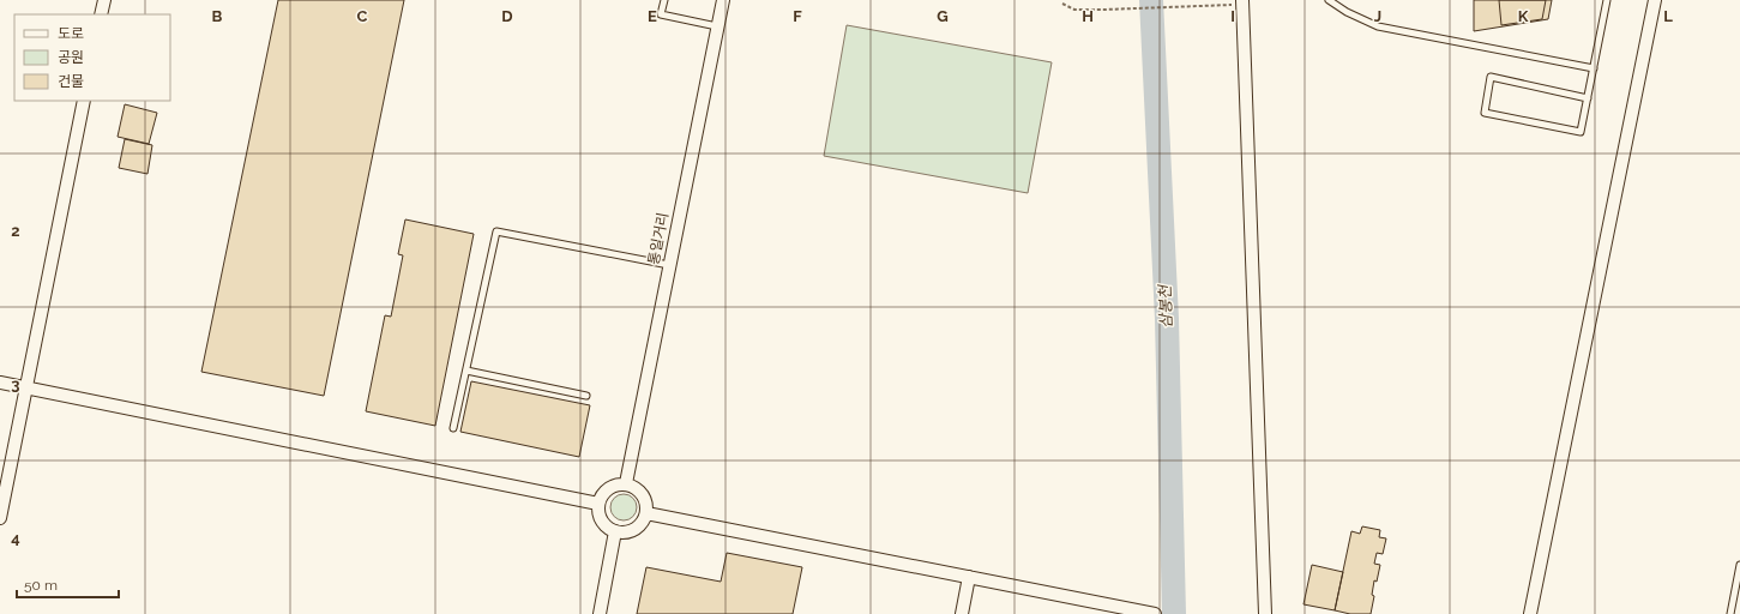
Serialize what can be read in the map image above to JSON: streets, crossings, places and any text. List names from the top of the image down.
{
  "streets": {
    "street": ["통일거리"]
  },
  "water": ["삼봉천"],
  "legend": ["도로", "공원", "건물"],
  "scale_bar": "50 m",
  "grid": {
    "columns": [
      "B",
      "C",
      "D",
      "E",
      "F",
      "G",
      "H",
      "I",
      "J",
      "K",
      "L"
    ],
    "rows": ["2", "3", "4"]
  }
}
